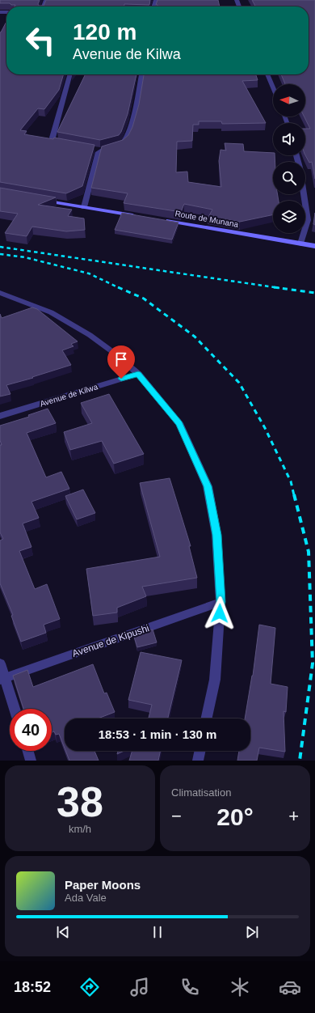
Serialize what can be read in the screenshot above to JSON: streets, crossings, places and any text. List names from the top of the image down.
{
  "streets": {
    "main road": ["Route de Munana"],
    "street": ["Avenue de Kilwa", "Avenue de Kipushi"]
  },
  "north": "left",
  "page": {
    "turn": ["120 m", "Avenue de Kilwa"],
    "limit": "40",
    "trip": "18:53 · 1 min · 130 m",
    "tile": [
      ["38", "km/h"],
      "Climatisation"
    ],
    "heat": ["−", "20°", "+"],
    "song": ["Paper Moons", "Ada Vale"],
    "tabs": "18:52"
  }
}
